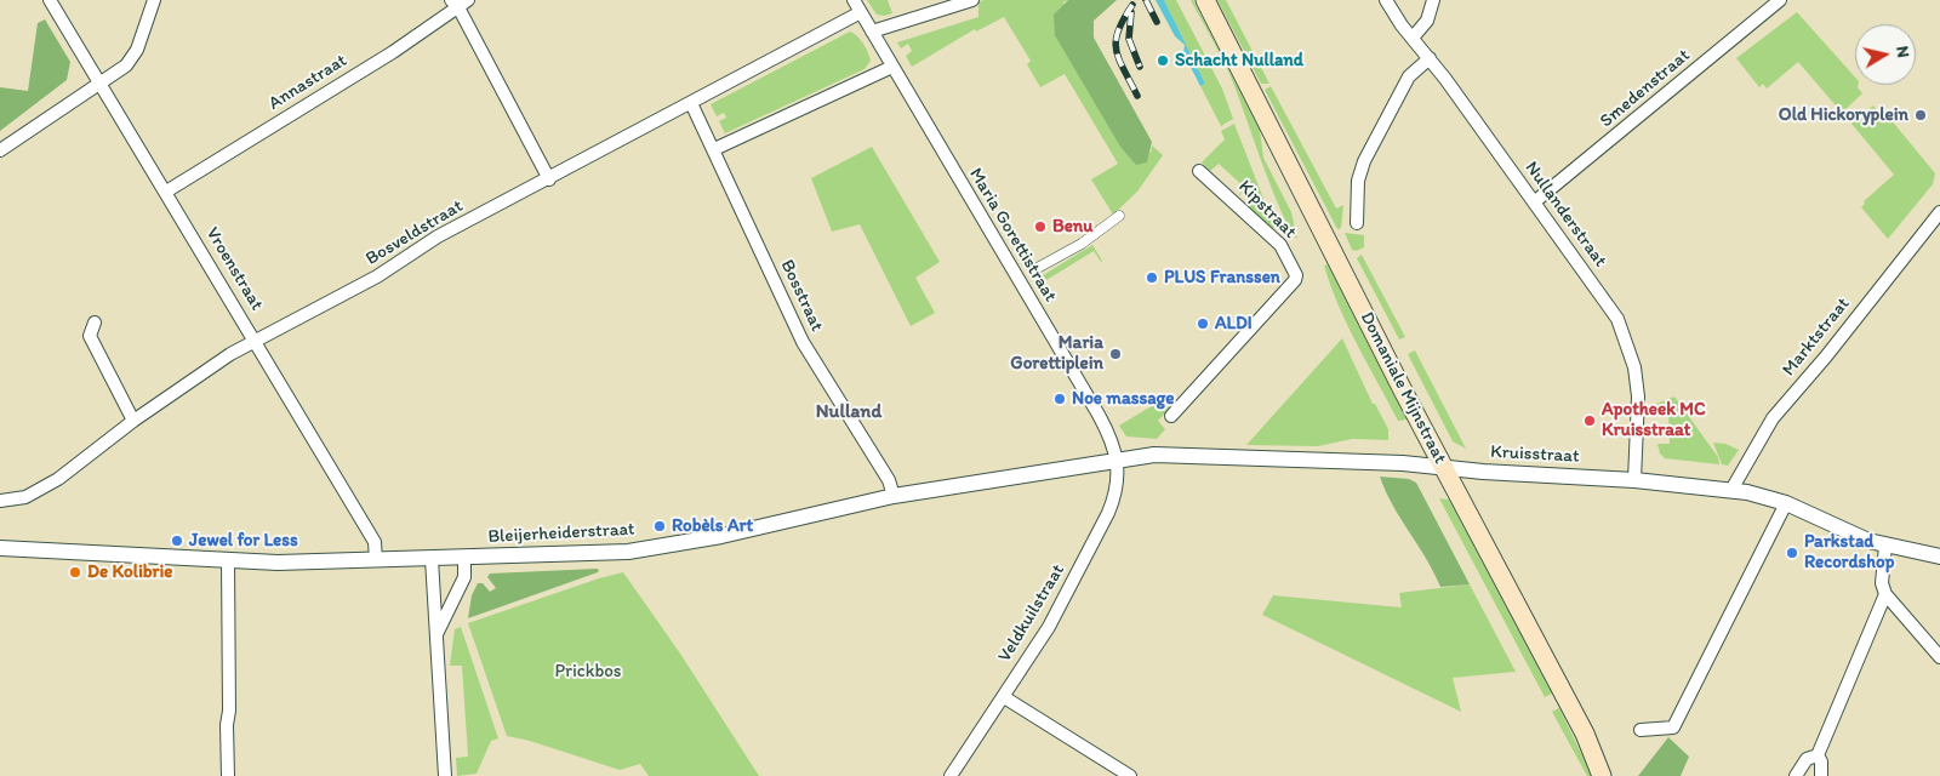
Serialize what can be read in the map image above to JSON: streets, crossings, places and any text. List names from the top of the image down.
{
  "streets": {
    "main road": ["Domaniale Mijnstraat"],
    "street": [
      "Annastraat",
      "Smedenstraat",
      "Kipstraat",
      "Nullanderstraat",
      "Bosveldstraat",
      "Maria Gorettistraat",
      "Vroenstraat",
      "Bosstraat",
      "Marktstraat",
      "Kruisstraat",
      "Bleijerheiderstraat",
      "Veldkuilstraat"
    ]
  },
  "crossings": [
    ["Annastraat", "Vroenstraat"],
    ["Smedenstraat", "Nullanderstraat"],
    ["Nullanderstraat", "Kruisstraat"],
    ["Bosveldstraat", "Maria Gorettistraat"],
    ["Bosveldstraat", "Vroenstraat"],
    ["Bosveldstraat", "Bosstraat"],
    ["Maria Gorettistraat", "Kruisstraat"],
    ["Maria Gorettistraat", "Bleijerheiderstraat"],
    ["Maria Gorettistraat", "Veldkuilstraat"],
    ["Vroenstraat", "Bleijerheiderstraat"],
    ["Bosstraat", "Bleijerheiderstraat"],
    ["Marktstraat", "Kruisstraat"],
    ["Domaniale Mijnstraat", "Kruisstraat"],
    ["Kruisstraat", "Bleijerheiderstraat"],
    ["Kruisstraat", "Veldkuilstraat"],
    ["Bleijerheiderstraat", "Veldkuilstraat"]
  ],
  "districts": ["Nulland"],
  "parks": ["Prickbos"],
  "places": [
    "Schacht Nulland",
    "Old Hickoryplein",
    "Benu",
    "PLUS Franssen",
    "ALDI",
    "Maria Gorettiplein",
    "Noe massage",
    "Apotheek MC Kruisstraat",
    "Robèls Art",
    "Jewel for Less",
    "Parkstad Recordshop",
    "De Kolibrie"
  ],
  "north": "right"
}
